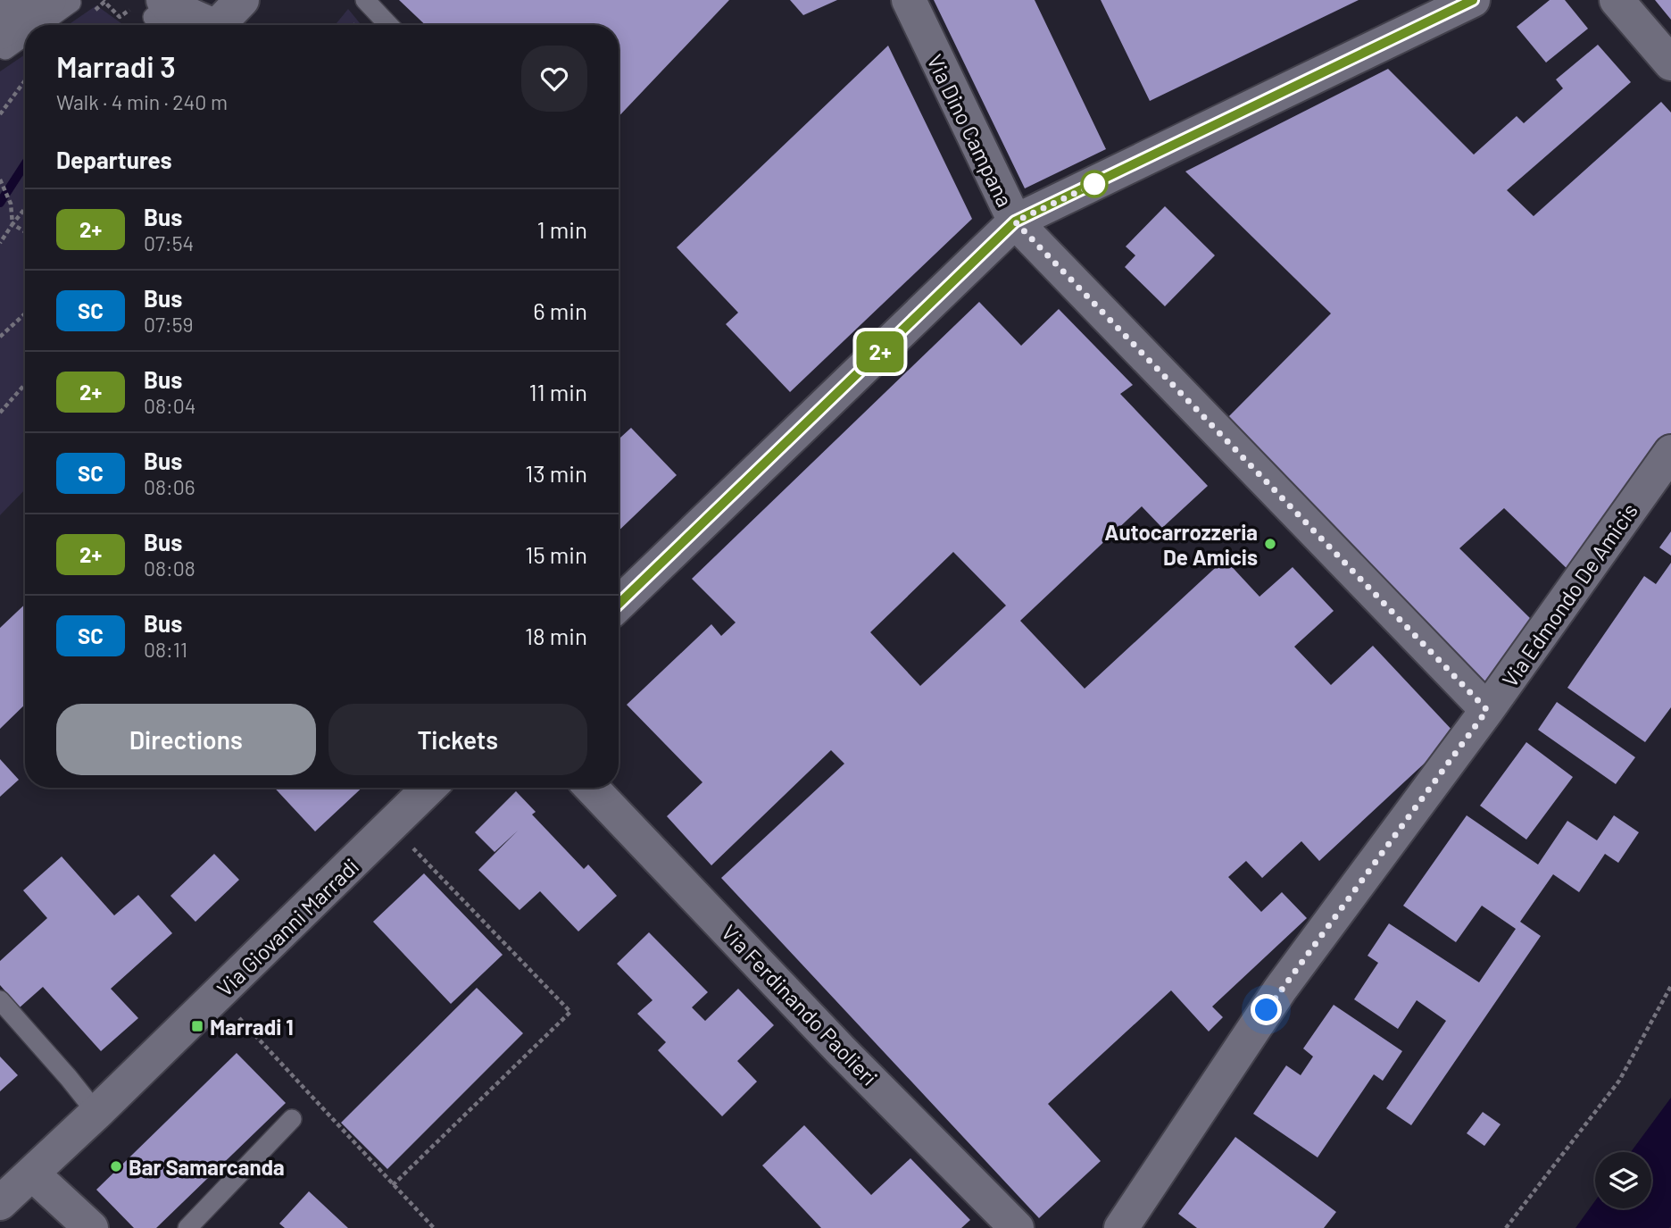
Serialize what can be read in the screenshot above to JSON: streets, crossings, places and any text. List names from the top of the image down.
{
  "streets": {
    "street": [
      "Via Dino Campana",
      "Via Edmondo De Amicis",
      "Via Giovanni Marradi",
      "Via Ferdinando Paolieri"
    ]
  },
  "crossings": [
    ["Via Dino Campana", "Via Edmondo De Amicis"]
  ],
  "places": {
    "other": ["Autocarrozzeria De Amicis", "Bar Samarcanda"],
    "transit": ["Marradi 1"]
  },
  "lines": ["bus line 2+"],
  "page": {
    "on_map": "2+",
    "heading": [
      ["Marradi 3", "Walk · 4 min · 240 m"],
      "Departures"
    ],
    "list": [
      {
        "mark": "2+",
        "name": "Bus",
        "note": "07:54",
        "value": "1 min"
      },
      {
        "mark": "SC",
        "name": "Bus",
        "note": "07:59",
        "value": "6 min"
      },
      {
        "mark": "2+",
        "name": "Bus",
        "note": "08:04",
        "value": "11 min"
      },
      {
        "mark": "SC",
        "name": "Bus",
        "note": "08:06",
        "value": "13 min"
      },
      {
        "mark": "2+",
        "name": "Bus",
        "note": "08:08",
        "value": "15 min"
      },
      {
        "mark": "SC",
        "name": "Bus",
        "note": "08:11",
        "value": "18 min"
      }
    ],
    "buttons": ["Directions", "Tickets"]
  }
}
